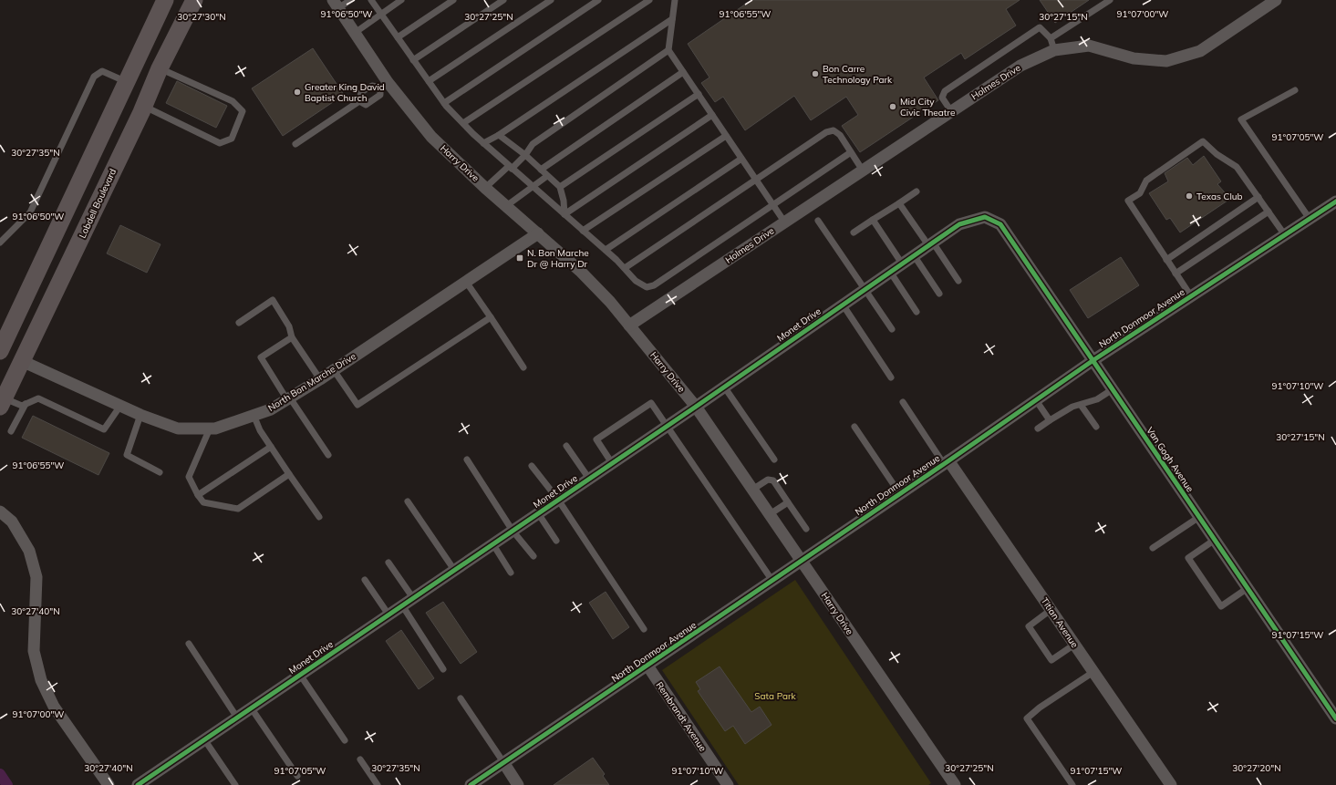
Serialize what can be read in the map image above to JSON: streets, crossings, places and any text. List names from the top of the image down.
{
  "streets": {
    "main road": ["Lobdell Boulevard"],
    "street": [
      "Holmes Drive",
      "Harry Drive",
      "North Donmoor Avenue",
      "Monet Drive",
      "North Bon Marche Drive",
      "Van Gogh Avenue",
      "Titian Avenue",
      "Rembrandt Avenue"
    ]
  },
  "crossings": [
    ["Holmes Drive", "Harry Drive"],
    ["Harry Drive", "North Donmoor Avenue"],
    ["Harry Drive", "Monet Drive"],
    ["Harry Drive", "North Bon Marche Drive"],
    ["Lobdell Boulevard", "North Bon Marche Drive"],
    ["North Donmoor Avenue", "Van Gogh Avenue"],
    ["North Donmoor Avenue", "Titian Avenue"],
    ["North Donmoor Avenue", "Rembrandt Avenue"],
    ["Monet Drive", "Van Gogh Avenue"]
  ],
  "parks": ["Sata Park"],
  "places": {
    "other": [
      "Bon Carre Technology Park",
      "Greater King David Baptist Church",
      "Mid City Civic Theatre",
      "Texas Club"
    ],
    "transit": ["N. Bon Marche Dr @ Harry Dr"]
  },
  "coordinates": [
    "91°06'50\"W",
    "91°06'55\"W",
    "91°07'00\"W",
    "30°27'15\"N",
    "30°27'30\"N",
    "30°27'25\"N",
    "91°07'05\"W",
    "30°27'35\"N",
    "91°07'10\"W",
    "30°27'40\"N",
    "91°07'15\"W",
    "30°27'20\"N"
  ]
}
